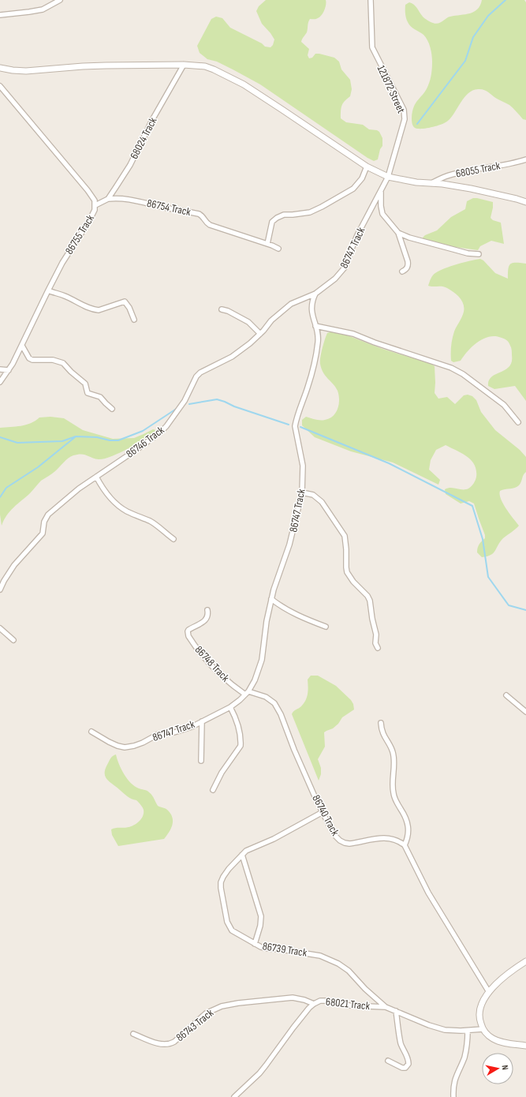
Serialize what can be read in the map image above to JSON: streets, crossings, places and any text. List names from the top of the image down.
{
  "streets": {
    "street": [
      "121872 Street",
      "68024 Track",
      "68055 Track",
      "86754 Track",
      "86755 Track",
      "86747 Track",
      "86746 Track",
      "86748 Track",
      "86740 Track",
      "86739 Track",
      "68021 Track",
      "86743 Track"
    ]
  },
  "crossings": [
    ["121872 Street", "86747 Track"],
    ["68024 Track", "86754 Track"],
    ["86747 Track", "86746 Track"],
    ["86747 Track", "86748 Track"],
    ["86747 Track", "86740 Track"],
    ["86748 Track", "86740 Track"],
    ["86740 Track", "86739 Track"],
    ["86739 Track", "68021 Track"],
    ["68021 Track", "86743 Track"]
  ],
  "north": "right"
}
